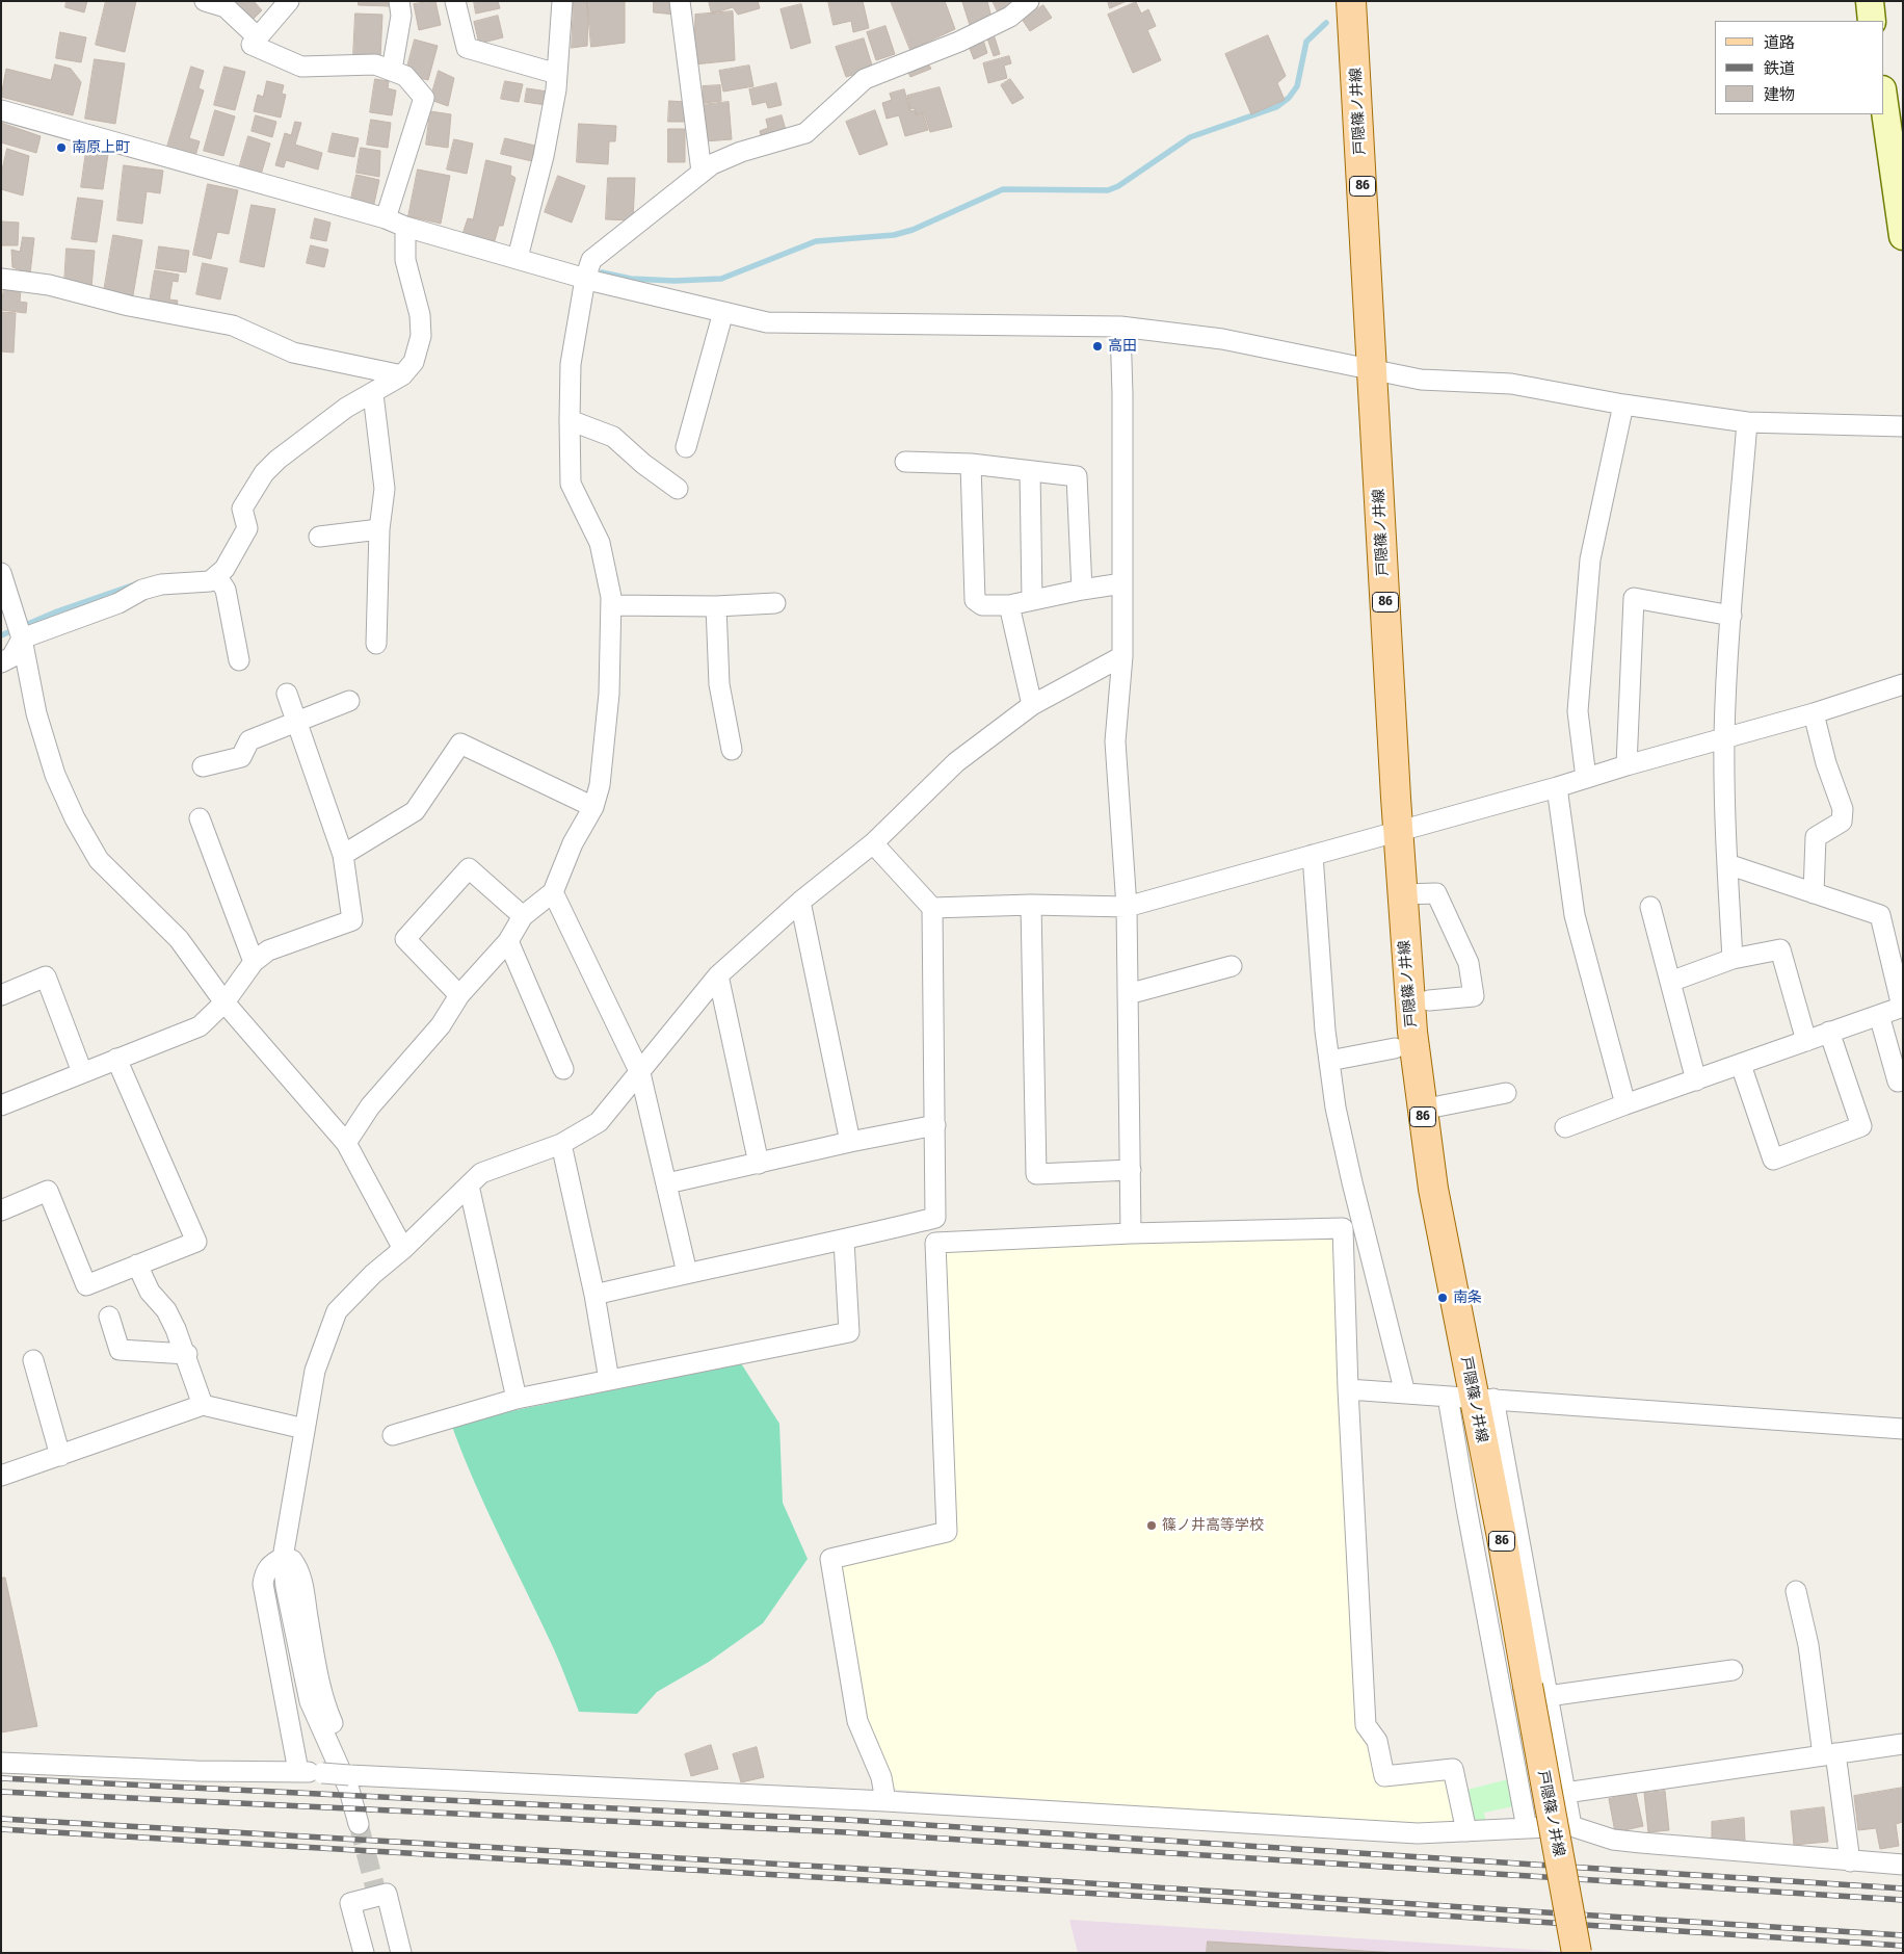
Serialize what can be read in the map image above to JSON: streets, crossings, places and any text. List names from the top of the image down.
{
  "streets": {
    "main road": ["戸隠篠ノ井線", "86"]
  },
  "places": [
    "南原上町",
    "高田",
    "南条",
    "篠ノ井高等学校"
  ],
  "legend": ["道路", "鉄道", "建物"]
}
